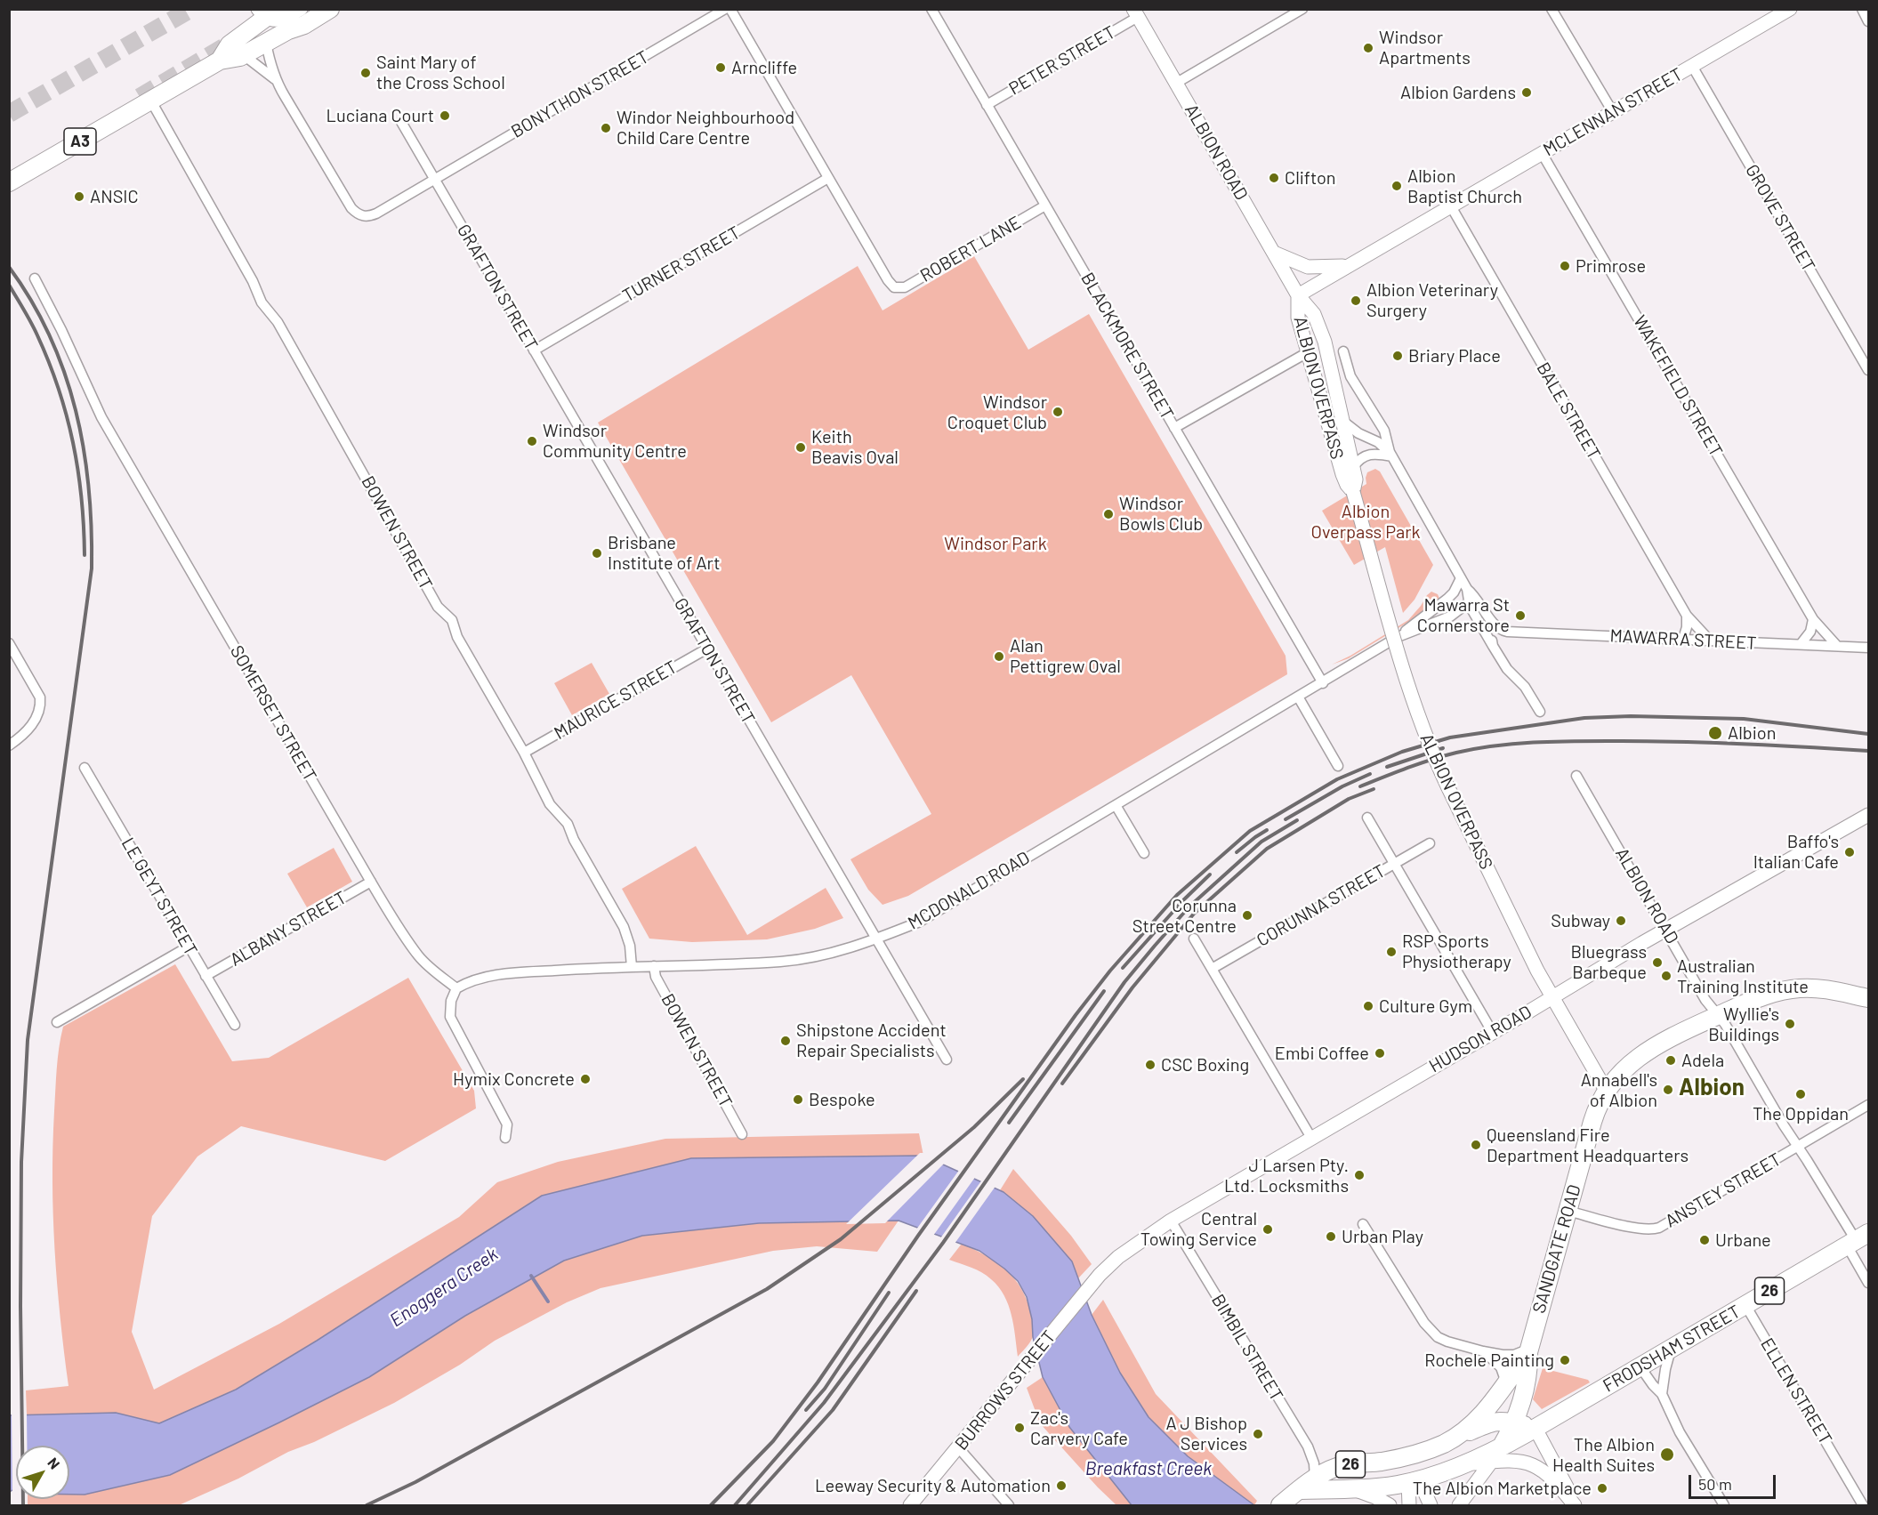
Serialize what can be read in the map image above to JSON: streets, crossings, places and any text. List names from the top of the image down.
{
  "streets": {
    "highway": [
      "A3",
      "SANDGATE ROAD",
      "26",
      "FRODSHAM STREET"
    ],
    "main road": [
      "MCLENNAN STREET",
      "ALBION ROAD",
      "ALBION OVERPASS",
      "HUDSON ROAD",
      "BURROWS STREET"
    ],
    "street": [
      "PETER STREET",
      "BONYTHON STREET",
      "GROVE STREET",
      "ROBERT LANE",
      "TURNER STREET",
      "GRAFTON STREET",
      "BLACKMORE STREET",
      "WAKEFIELD STREET",
      "BALE STREET",
      "BOWEN STREET",
      "MAWARRA STREET",
      "MAURICE STREET",
      "SOMERSET STREET",
      "MCDONALD ROAD",
      "LE GEYT STREET",
      "CORUNNA STREET",
      "ALBANY STREET",
      "ANSTEY STREET",
      "BIMBIL STREET",
      "ELLEN STREET"
    ]
  },
  "crossings": [
    ["PETER STREET", "ALBION ROAD"],
    ["PETER STREET", "BLACKMORE STREET"],
    ["BONYTHON STREET", "GRAFTON STREET"],
    ["MCLENNAN STREET", "ALBION ROAD"],
    ["MCLENNAN STREET", "GROVE STREET"],
    ["MCLENNAN STREET", "WAKEFIELD STREET"],
    ["MCLENNAN STREET", "ALBION OVERPASS"],
    ["MCLENNAN STREET", "BALE STREET"],
    ["A3", "BOWEN STREET"],
    ["ALBION ROAD", "ALBION OVERPASS"],
    ["ALBION ROAD", "HUDSON ROAD"],
    ["ALBION ROAD", "ANSTEY STREET"],
    ["ALBION ROAD", "SANDGATE ROAD"],
    ["ALBION ROAD", "FRODSHAM STREET"],
    ["ROBERT LANE", "TURNER STREET"],
    ["ROBERT LANE", "BLACKMORE STREET"],
    ["TURNER STREET", "GRAFTON STREET"],
    ["GRAFTON STREET", "MAURICE STREET"],
    ["GRAFTON STREET", "MCDONALD ROAD"],
    ["BLACKMORE STREET", "MCDONALD ROAD"],
    ["WAKEFIELD STREET", "MAWARRA STREET"],
    ["ALBION OVERPASS", "HUDSON ROAD"],
    ["ALBION OVERPASS", "SANDGATE ROAD"],
    ["BALE STREET", "MAWARRA STREET"],
    ["BOWEN STREET", "MAURICE STREET"],
    ["BOWEN STREET", "MCDONALD ROAD"],
    ["SOMERSET STREET", "MCDONALD ROAD"],
    ["SOMERSET STREET", "ALBANY STREET"],
    ["LE GEYT STREET", "ALBANY STREET"],
    ["HUDSON ROAD", "BIMBIL STREET"],
    ["HUDSON ROAD", "BURROWS STREET"],
    ["ANSTEY STREET", "SANDGATE ROAD"],
    ["SANDGATE ROAD", "26"],
    ["SANDGATE ROAD", "FRODSHAM STREET"],
    ["26", "BIMBIL STREET"],
    ["26", "FRODSHAM STREET"],
    ["FRODSHAM STREET", "ELLEN STREET"]
  ],
  "districts": ["Albion"],
  "water": ["Enoggera Creek", "Breakfast Creek"],
  "parks": ["Albion Overpass Park", "Windsor Park"],
  "places": [
    "Windsor Apartments",
    "Arncliffe",
    "Saint Mary of the Cross School",
    "Albion Gardens",
    "Luciana Court",
    "Windor Neighbourhood Child Care Centre",
    "Clifton",
    "Albion Baptist Church",
    "ANSIC",
    "Primrose",
    "Albion Veterinary Surgery",
    "Briary Place",
    "Windsor Croquet Club",
    "Windsor Community Centre",
    "Keith Beavis Oval",
    "Windsor Bowls Club",
    "Brisbane Institute of Art",
    "Mawarra St Cornerstore",
    "Alan Pettigrew Oval",
    "Albion",
    "Baffo's Italian Cafe",
    "Corunna Street Centre",
    "Subway",
    "RSP Sports Physiotherapy",
    "Bluegrass Barbeque",
    "Australian Training Institute",
    "Culture Gym",
    "Wyllie's Buildings",
    "Shipstone Accident Repair Specialists",
    "Embi Coffee",
    "Adela",
    "CSC Boxing",
    "Hymix Concrete",
    "Annabell's of Albion",
    "The Oppidan",
    "Bespoke",
    "Queensland Fire Department Headquarters",
    "J Larsen Pty. Ltd. Locksmiths",
    "Central Towing Service",
    "Urban Play",
    "Urbane",
    "Rochele Painting",
    "Zac's Carvery Cafe",
    "A J Bishop Services",
    "The Albion Health Suites",
    "Leeway Security & Automation",
    "The Albion Marketplace"
  ],
  "scale_bar": "50 m",
  "north": "top right"
}
